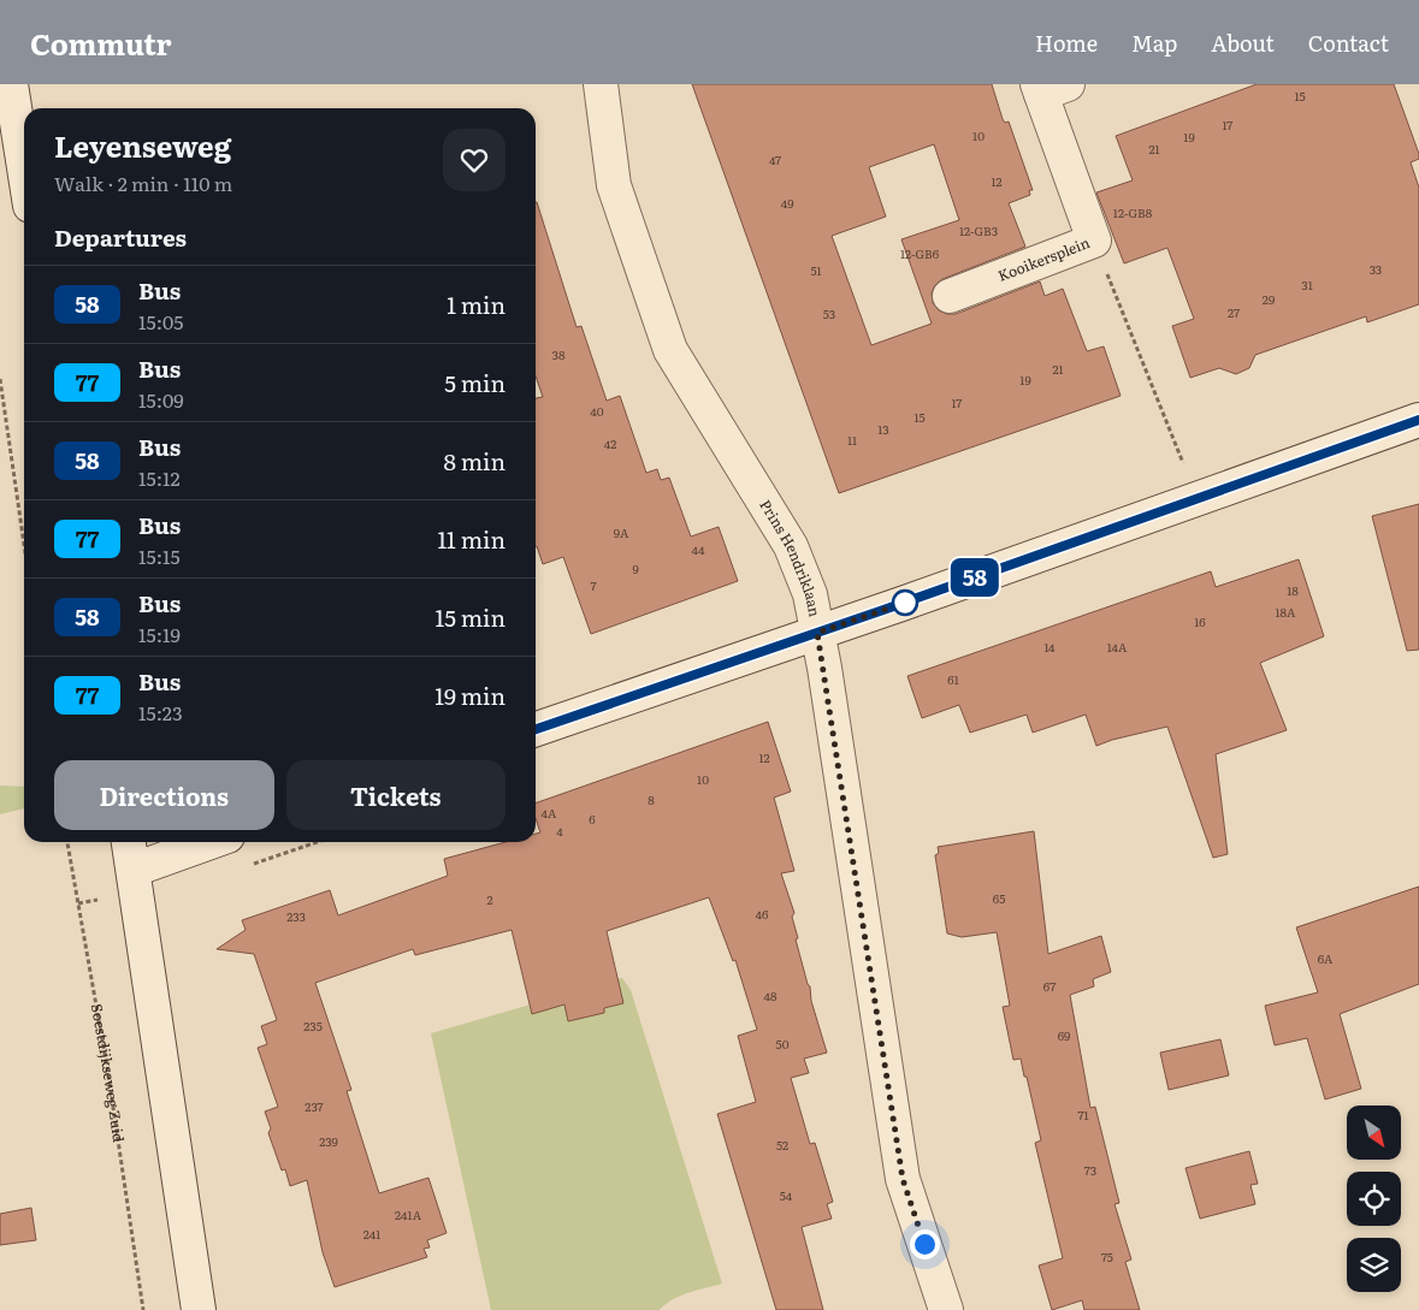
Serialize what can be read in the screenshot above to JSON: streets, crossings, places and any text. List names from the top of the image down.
{
  "streets": {
    "street": ["Kooikersplein", "Prins Hendriklaan"],
    "path": ["Soestdijkseweg Zuid"]
  },
  "lines": ["bus line 58"],
  "house_numbers": [
    "15",
    "17",
    "10",
    "19",
    "21",
    "47",
    "12",
    "49",
    "12-GB8",
    "12-GB3",
    "12-GB6",
    "33",
    "51",
    "31",
    "29",
    "27",
    "53",
    "38",
    "21",
    "19",
    "17",
    "40",
    "15",
    "13",
    "11",
    "42",
    "9A",
    "44",
    "9",
    "7",
    "18",
    "18A",
    "16",
    "14",
    "14A",
    "61",
    "12",
    "10",
    "8",
    "4A",
    "6",
    "4",
    "65",
    "2",
    "46",
    "233",
    "6A",
    "67",
    "48",
    "235",
    "69",
    "50",
    "237",
    "71",
    "239",
    "52",
    "73",
    "54",
    "241A",
    "241",
    "75"
  ],
  "north": "bottom right",
  "page": {
    "header": "Commutr",
    "nav": [
      "Home",
      "Map",
      "About",
      "Contact"
    ],
    "on_map": "58",
    "heading": [
      ["Leyenseweg", "Walk · 2 min · 110 m"],
      "Departures"
    ],
    "list": [
      {
        "mark": "58",
        "name": "Bus",
        "note": "15:05",
        "value": "1 min"
      },
      {
        "mark": "77",
        "name": "Bus",
        "note": "15:09",
        "value": "5 min"
      },
      {
        "mark": "58",
        "name": "Bus",
        "note": "15:12",
        "value": "8 min"
      },
      {
        "mark": "77",
        "name": "Bus",
        "note": "15:15",
        "value": "11 min"
      },
      {
        "mark": "58",
        "name": "Bus",
        "note": "15:19",
        "value": "15 min"
      },
      {
        "mark": "77",
        "name": "Bus",
        "note": "15:23",
        "value": "19 min"
      }
    ],
    "buttons": ["Directions", "Tickets"]
  }
}
